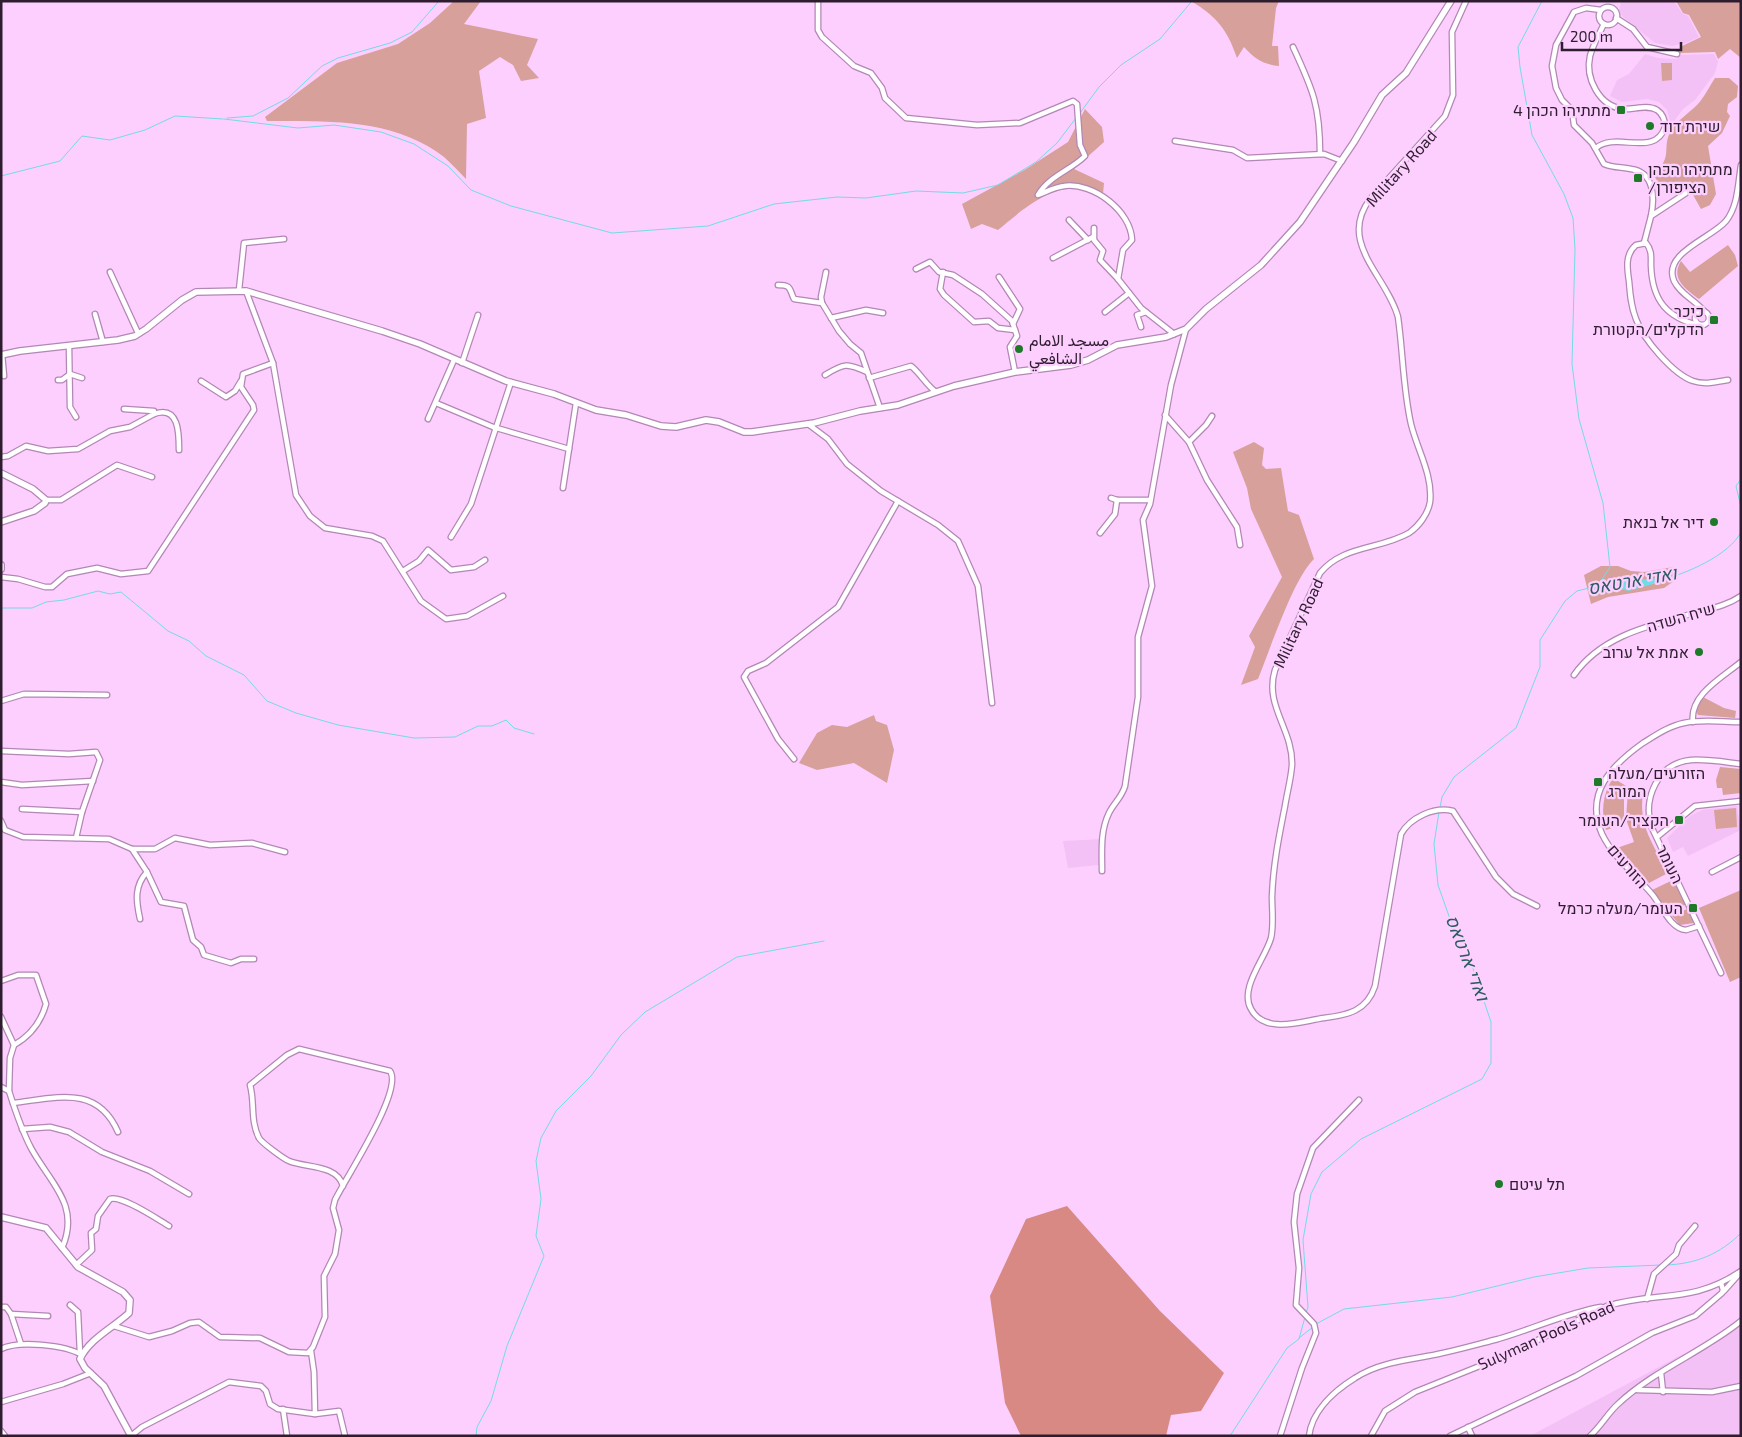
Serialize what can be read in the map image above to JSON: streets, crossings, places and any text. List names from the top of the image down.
{
  "streets": {
    "street": [
      "Military Road",
      "שיח השדה",
      "העומר",
      "הזורעים",
      "Sulyman Pools Road"
    ]
  },
  "crossings": [
    ["העומר", "הזורעים"]
  ],
  "water": ["ואדי ארטאס"],
  "places": {
    "transit": [
      "מתתיהו הכהן 4",
      "מתתיהו הכהן /הציפורן",
      "כיכר הדקלים/הקטורת",
      "הזורעים/מעלה המורג",
      "הקציר/העומר",
      "העומר/מעלה כרמל"
    ],
    "other": [
      "שירת דוד",
      "مسجد الامام الشافعي",
      "דיר אל בנאת",
      "אמת אל ערוב",
      "תל עיטם"
    ]
  },
  "scale_bar": "200 m"
}
